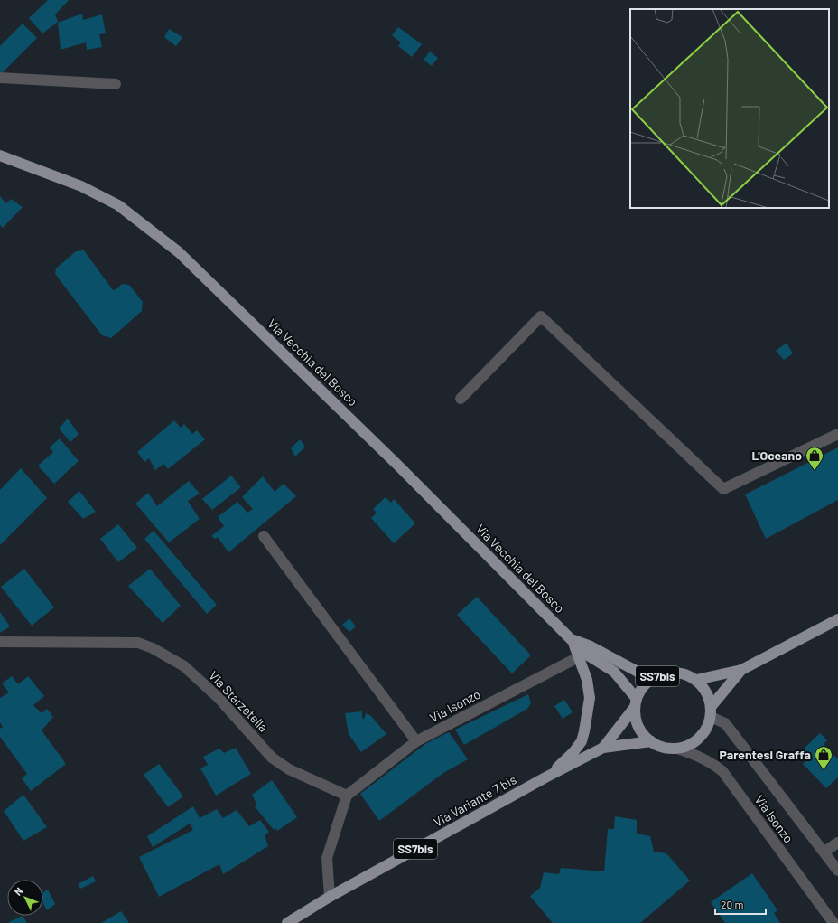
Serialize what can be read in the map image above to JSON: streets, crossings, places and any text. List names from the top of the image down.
{
  "streets": {
    "main road": ["Via Vecchia del Bosco", "SS7bis", "Via Variante 7 bis"],
    "street": ["Via Starzetella", "Via Isonzo"]
  },
  "crossings": [
    ["Via Vecchia del Bosco", "SS7bis"],
    ["Via Vecchia del Bosco", "Via Isonzo"],
    ["Via Vecchia del Bosco", "Via Variante 7 bis"],
    ["SS7bis", "Via Isonzo"],
    ["SS7bis", "Via Variante 7 bis"],
    ["Via Starzetella", "Via Isonzo"],
    ["Via Isonzo", "Via Variante 7 bis"]
  ],
  "places": {
    "shop": ["L'Oceano", "Parentesi Graffa"]
  },
  "scale_bar": "20 m",
  "north": "top left"
}
